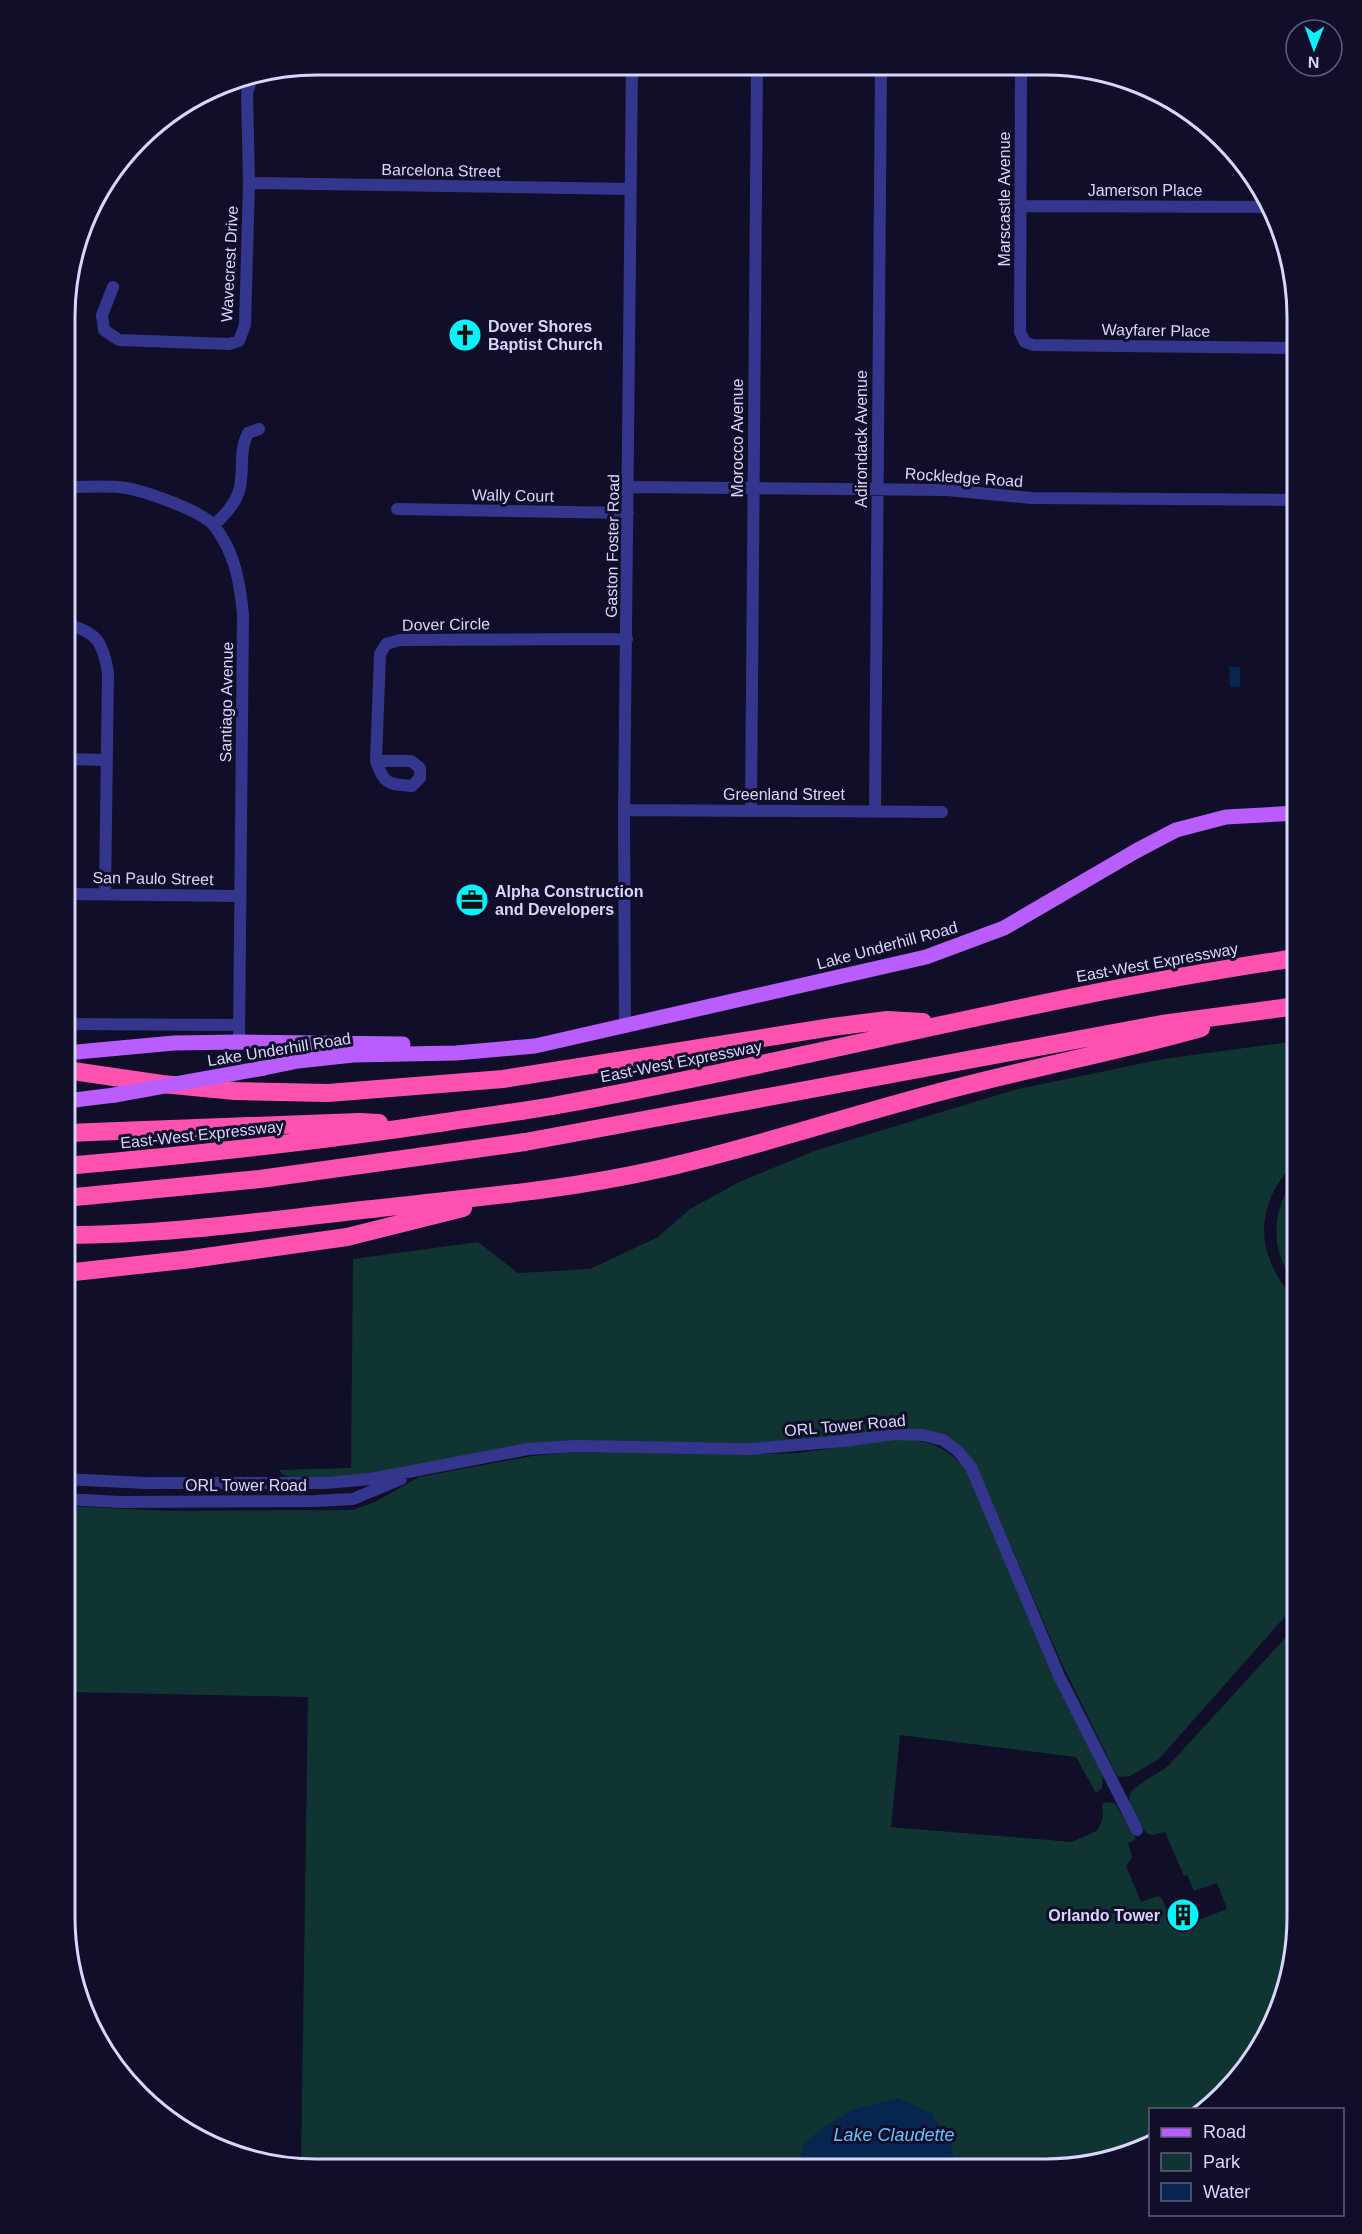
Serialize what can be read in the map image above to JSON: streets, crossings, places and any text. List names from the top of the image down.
{
  "streets": {
    "highway": ["East-West Expressway"],
    "main road": ["Lake Underhill Road"],
    "street": [
      "Barcelona Street",
      "Jamerson Place",
      "Marscastle Avenue",
      "Wavecrest Drive",
      "Wayfarer Place",
      "Morocco Avenue",
      "Adirondack Avenue",
      "Rockledge Road",
      "Wally Court",
      "Gaston Foster Road",
      "Dover Circle",
      "Santiago Avenue",
      "Greenland Street",
      "San Paulo Street",
      "ORL Tower Road"
    ]
  },
  "crossings": [
    ["Barcelona Street", "Wavecrest Drive"],
    ["Barcelona Street", "Gaston Foster Road"],
    ["Jamerson Place", "Marscastle Avenue"],
    ["Marscastle Avenue", "Wayfarer Place"],
    ["Morocco Avenue", "Rockledge Road"],
    ["Morocco Avenue", "Greenland Street"],
    ["Adirondack Avenue", "Rockledge Road"],
    ["Adirondack Avenue", "Greenland Street"],
    ["Rockledge Road", "Gaston Foster Road"],
    ["Wally Court", "Gaston Foster Road"],
    ["Gaston Foster Road", "Dover Circle"],
    ["Gaston Foster Road", "Greenland Street"],
    ["Gaston Foster Road", "Lake Underhill Road"],
    ["Santiago Avenue", "San Paulo Street"],
    ["Santiago Avenue", "Lake Underhill Road"]
  ],
  "water": ["Lake Claudette"],
  "places": {
    "church": ["Dover Shores Baptist Church"],
    "office": ["Alpha Construction and Developers"],
    "building": ["Orlando Tower"]
  },
  "legend": ["Road", "Park", "Water"],
  "north": "bottom"
}
